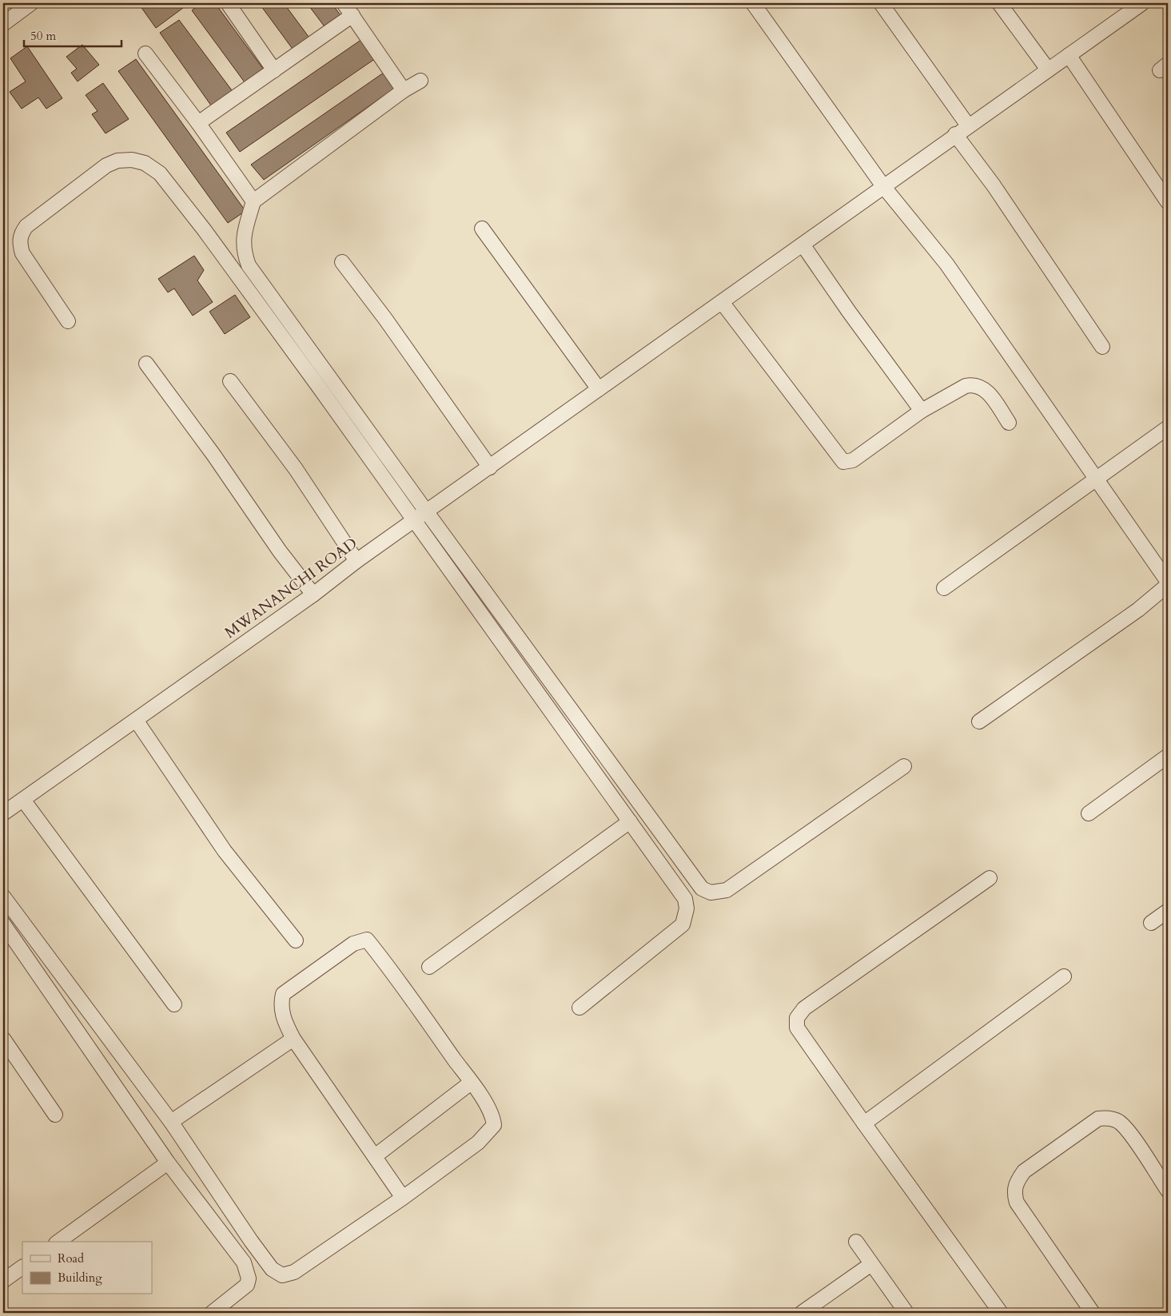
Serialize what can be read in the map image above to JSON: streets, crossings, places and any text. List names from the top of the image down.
{
  "streets": {
    "street": ["MWANANCHI ROAD"]
  },
  "legend": ["Road", "Building"],
  "scale_bar": "50 m"
}
